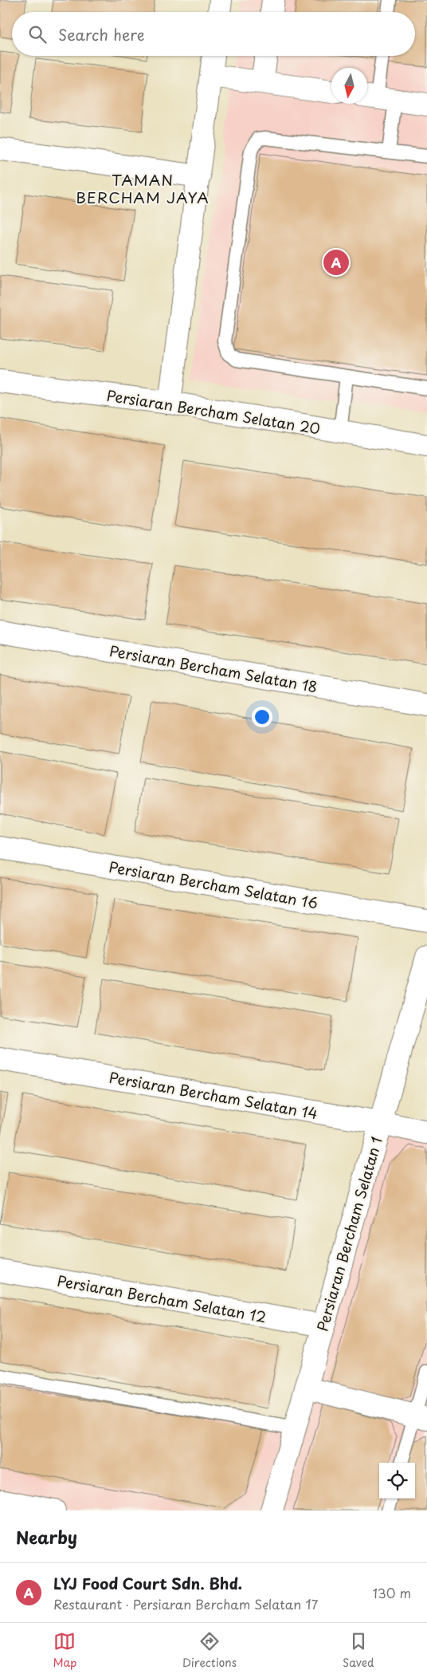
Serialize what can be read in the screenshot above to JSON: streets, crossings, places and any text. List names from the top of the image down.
{
  "streets": {
    "street": [
      "Persiaran Bercham Selatan 20",
      "Persiaran Bercham Selatan 18",
      "Persiaran Bercham Selatan 16",
      "Persiaran Bercham Selatan 14",
      "Persiaran Bercham Selatan 1",
      "Persiaran Bercham Selatan 12"
    ]
  },
  "crossings": [
    ["Persiaran Bercham Selatan 14", "Persiaran Bercham Selatan 1"],
    ["Persiaran Bercham Selatan 1", "Persiaran Bercham Selatan 12"]
  ],
  "districts": ["TAMAN BERCHAM JAYA"],
  "north": "bottom",
  "page": {
    "search": "Search here",
    "pins": "A",
    "heading": "Nearby",
    "list": [
      {
        "mark": "A",
        "name": "LYJ Food Court Sdn. Bhd.",
        "note": "Restaurant · Persiaran Bercham Selatan 17",
        "value": "130 m"
      }
    ],
    "nav": ["Map", "Directions", "Saved"]
  }
}
